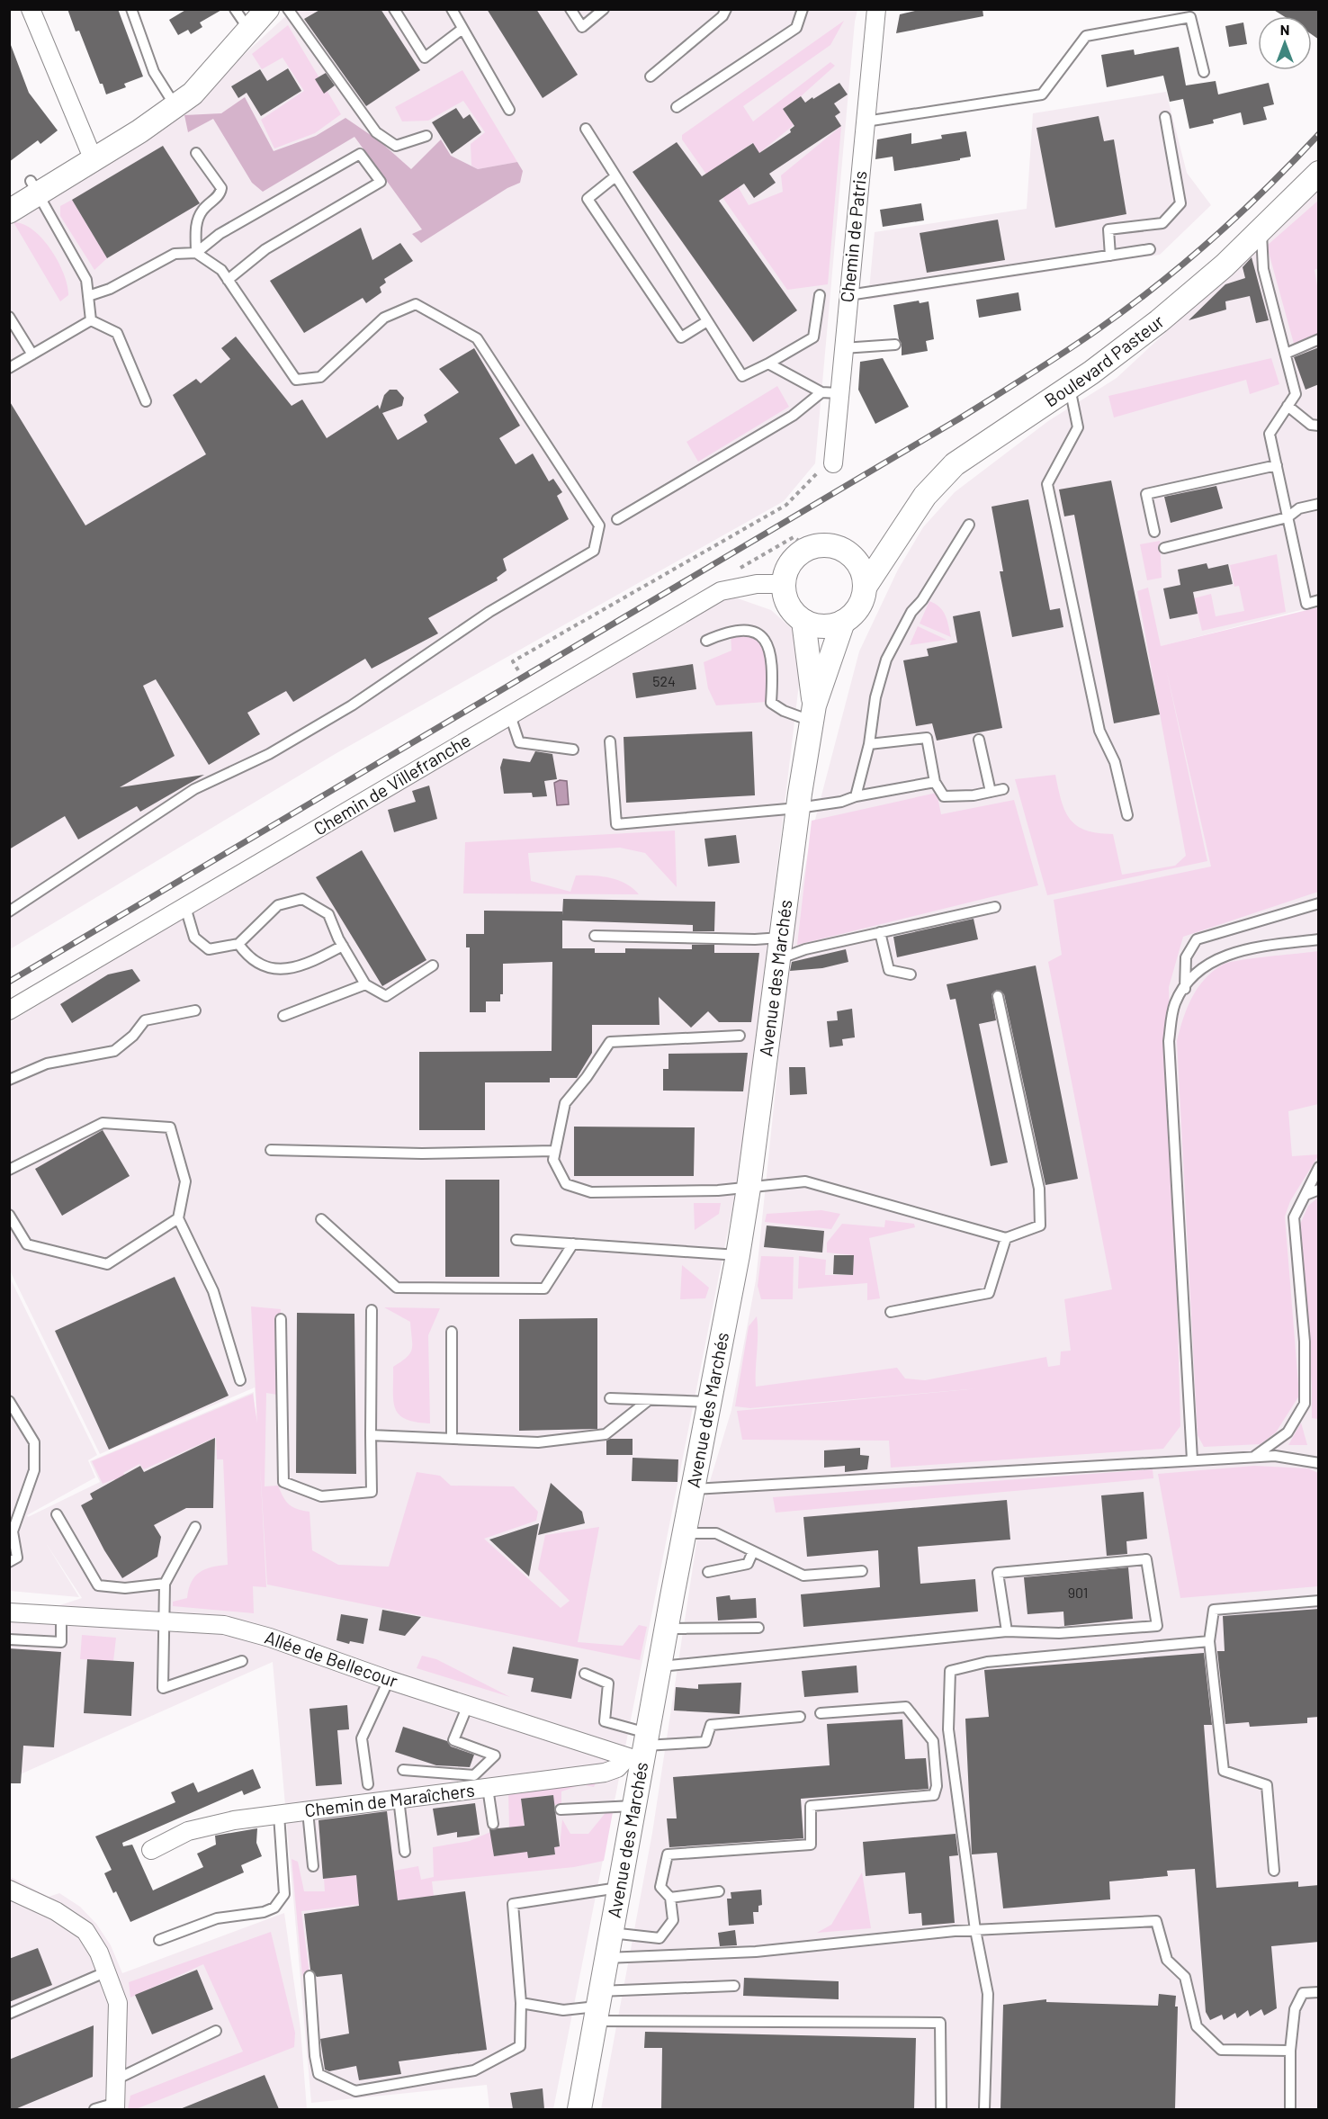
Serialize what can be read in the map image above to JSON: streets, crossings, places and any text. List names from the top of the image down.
{
  "streets": {
    "street": [
      "Chemin de Patris",
      "Boulevard Pasteur",
      "Chemin de Villefranche",
      "Avenue des Marchés",
      "Allée de Bellecour",
      "Chemin de Maraîchers"
    ]
  },
  "crossings": [
    ["Boulevard Pasteur", "Chemin de Villefranche"],
    ["Boulevard Pasteur", "Avenue des Marchés"],
    ["Chemin de Villefranche", "Avenue des Marchés"],
    ["Avenue des Marchés", "Allée de Bellecour"],
    ["Avenue des Marchés", "Chemin de Maraîchers"],
    ["Allée de Bellecour", "Chemin de Maraîchers"]
  ],
  "house_numbers": ["524", "901"],
  "north": "top"
}
